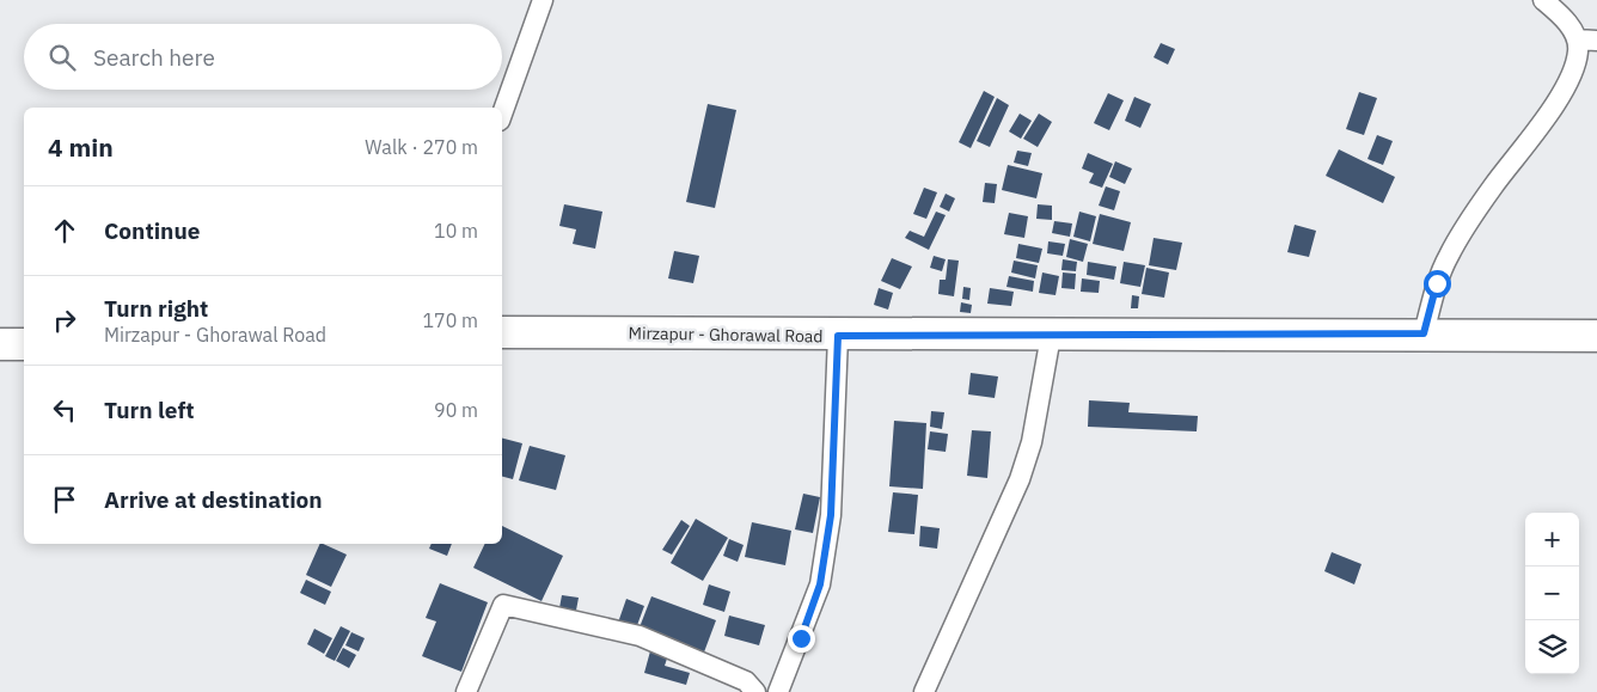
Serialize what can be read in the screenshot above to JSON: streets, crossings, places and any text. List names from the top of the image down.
{
  "streets": {
    "main road": ["Mirzapur - Ghorawal Road"]
  },
  "page": {
    "search": "Search here",
    "heading": ["4 min", "Walk · 270 m"],
    "list": [
      ["Continue", "10 m"],
      ["Turn right", "Mirzapur - Ghorawal Road", "170 m"],
      ["Turn left", "90 m"],
      "Arrive at destination"
    ],
    "map_buttons": ["+", "−"]
  }
}
